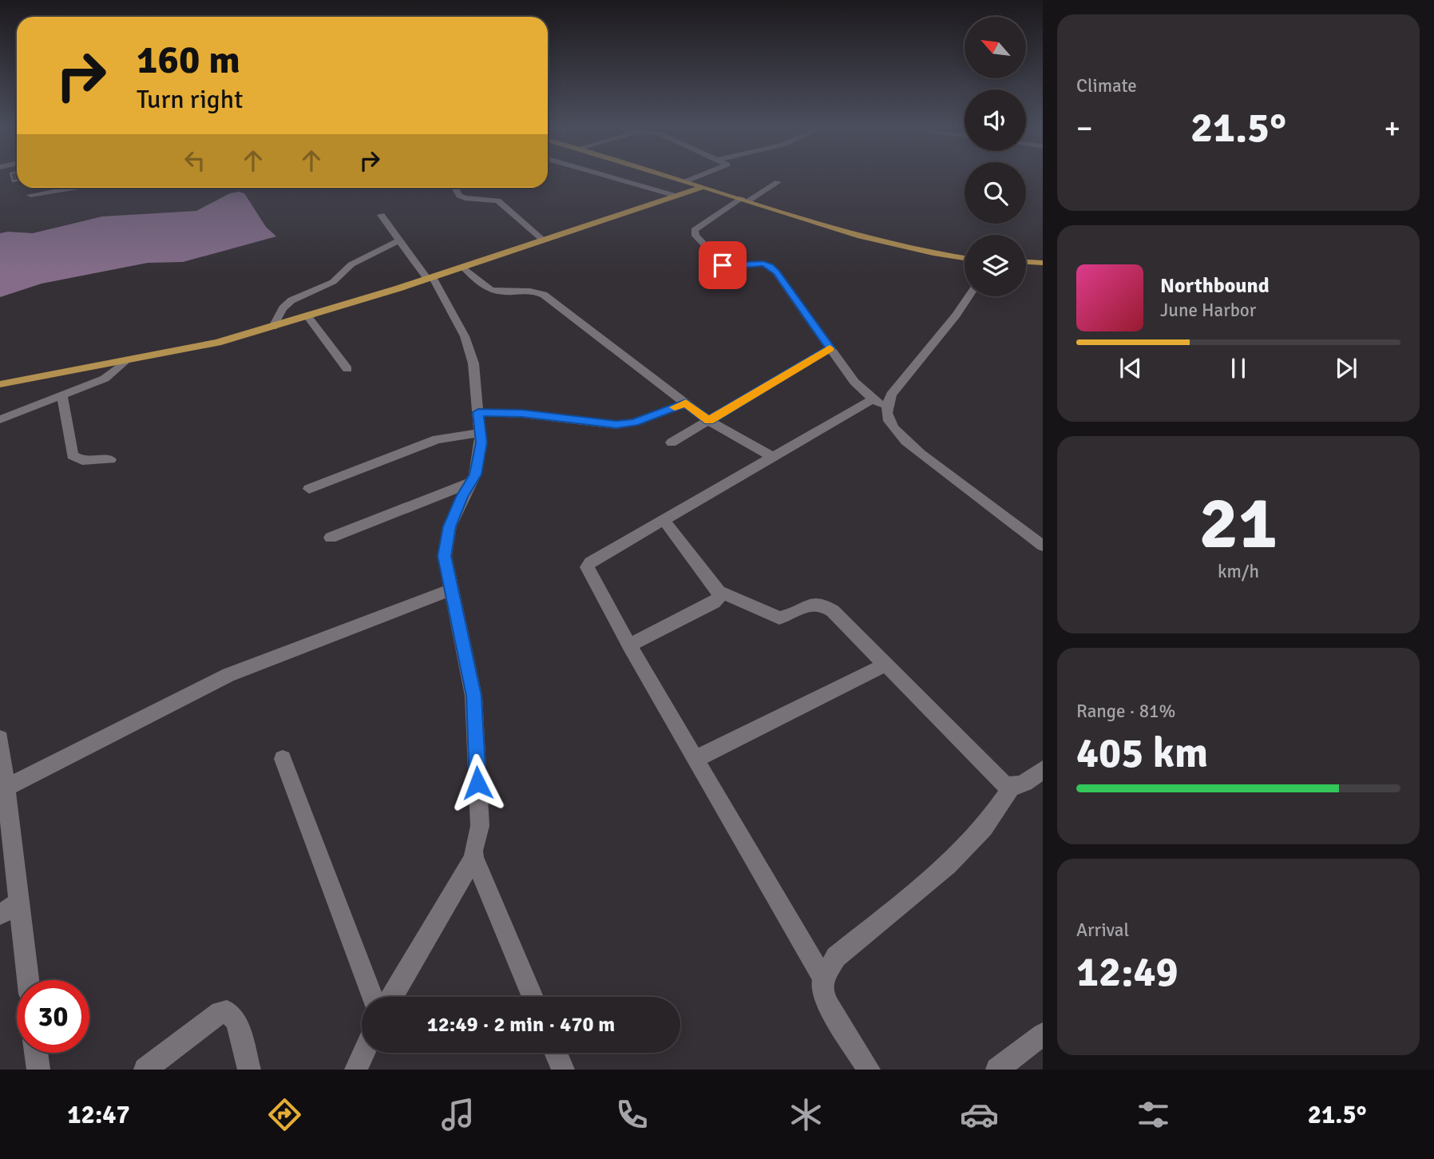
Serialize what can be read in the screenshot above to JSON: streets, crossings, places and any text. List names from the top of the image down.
{
  "north": "top left",
  "page": {
    "tile": [
      "Climate",
      ["21", "km/h"],
      ["Range · 81%", "405 km"],
      ["Arrival", "12:49"]
    ],
    "turn": ["160 m", "Turn right"],
    "heat": ["−", "21.5°", "+"],
    "song": ["Northbound", "June Harbor"],
    "limit": "30",
    "trip": "12:49 · 2 min · 470 m",
    "tabs": ["12:47", "21.5°"]
  }
}
